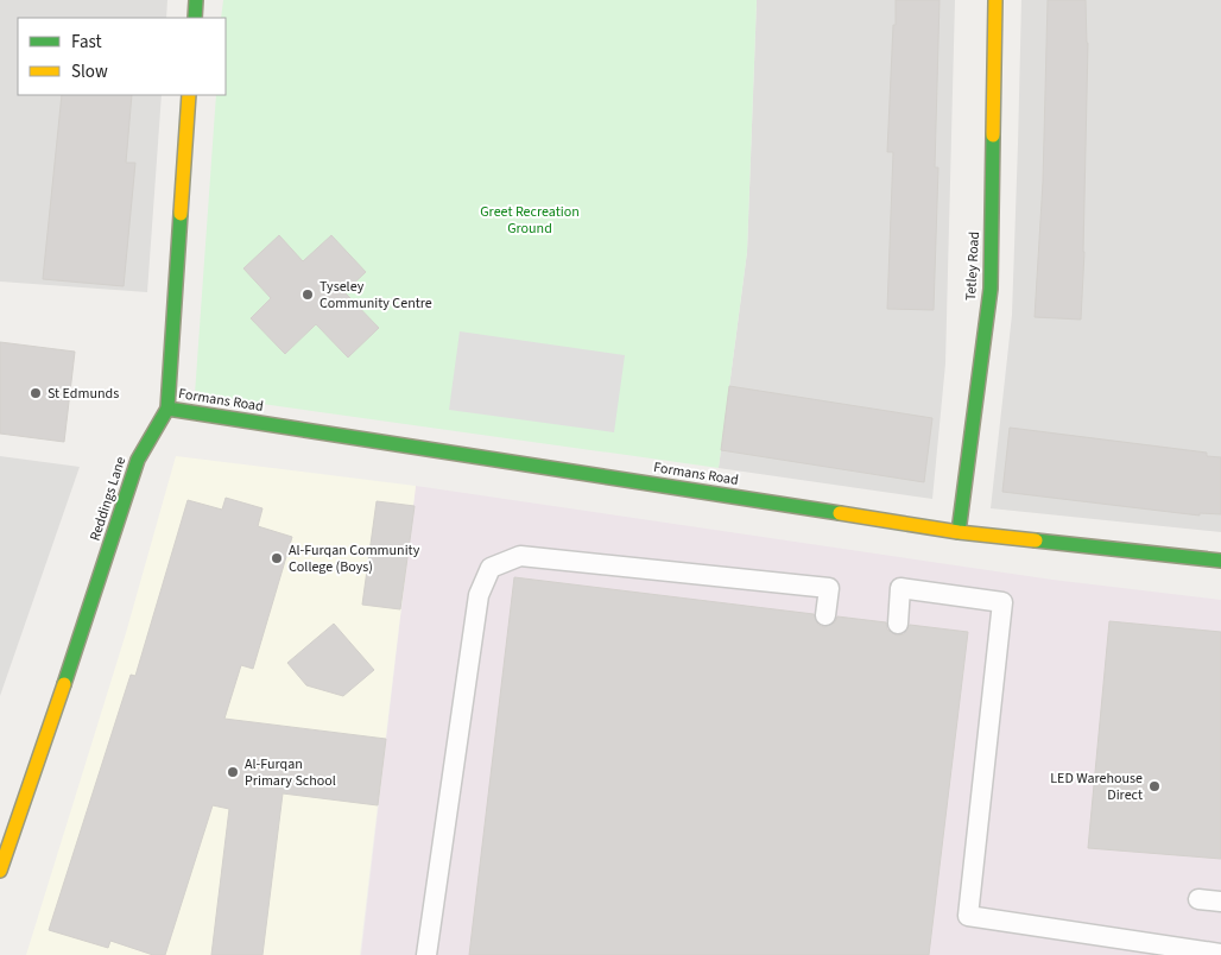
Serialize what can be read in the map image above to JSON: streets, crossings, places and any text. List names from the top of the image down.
{
  "streets": {
    "street": ["Tetley Road", "Formans Road", "Reddings Lane"]
  },
  "crossings": [
    ["Tetley Road", "Formans Road"],
    ["Formans Road", "Reddings Lane"]
  ],
  "parks": ["Greet Recreation Ground"],
  "places": [
    "Tyseley Community Centre",
    "St Edmunds",
    "Al-Furqan Community College (Boys)",
    "Al-Furqan Primary School",
    "LED Warehouse Direct"
  ],
  "legend": ["Fast", "Slow"]
}
